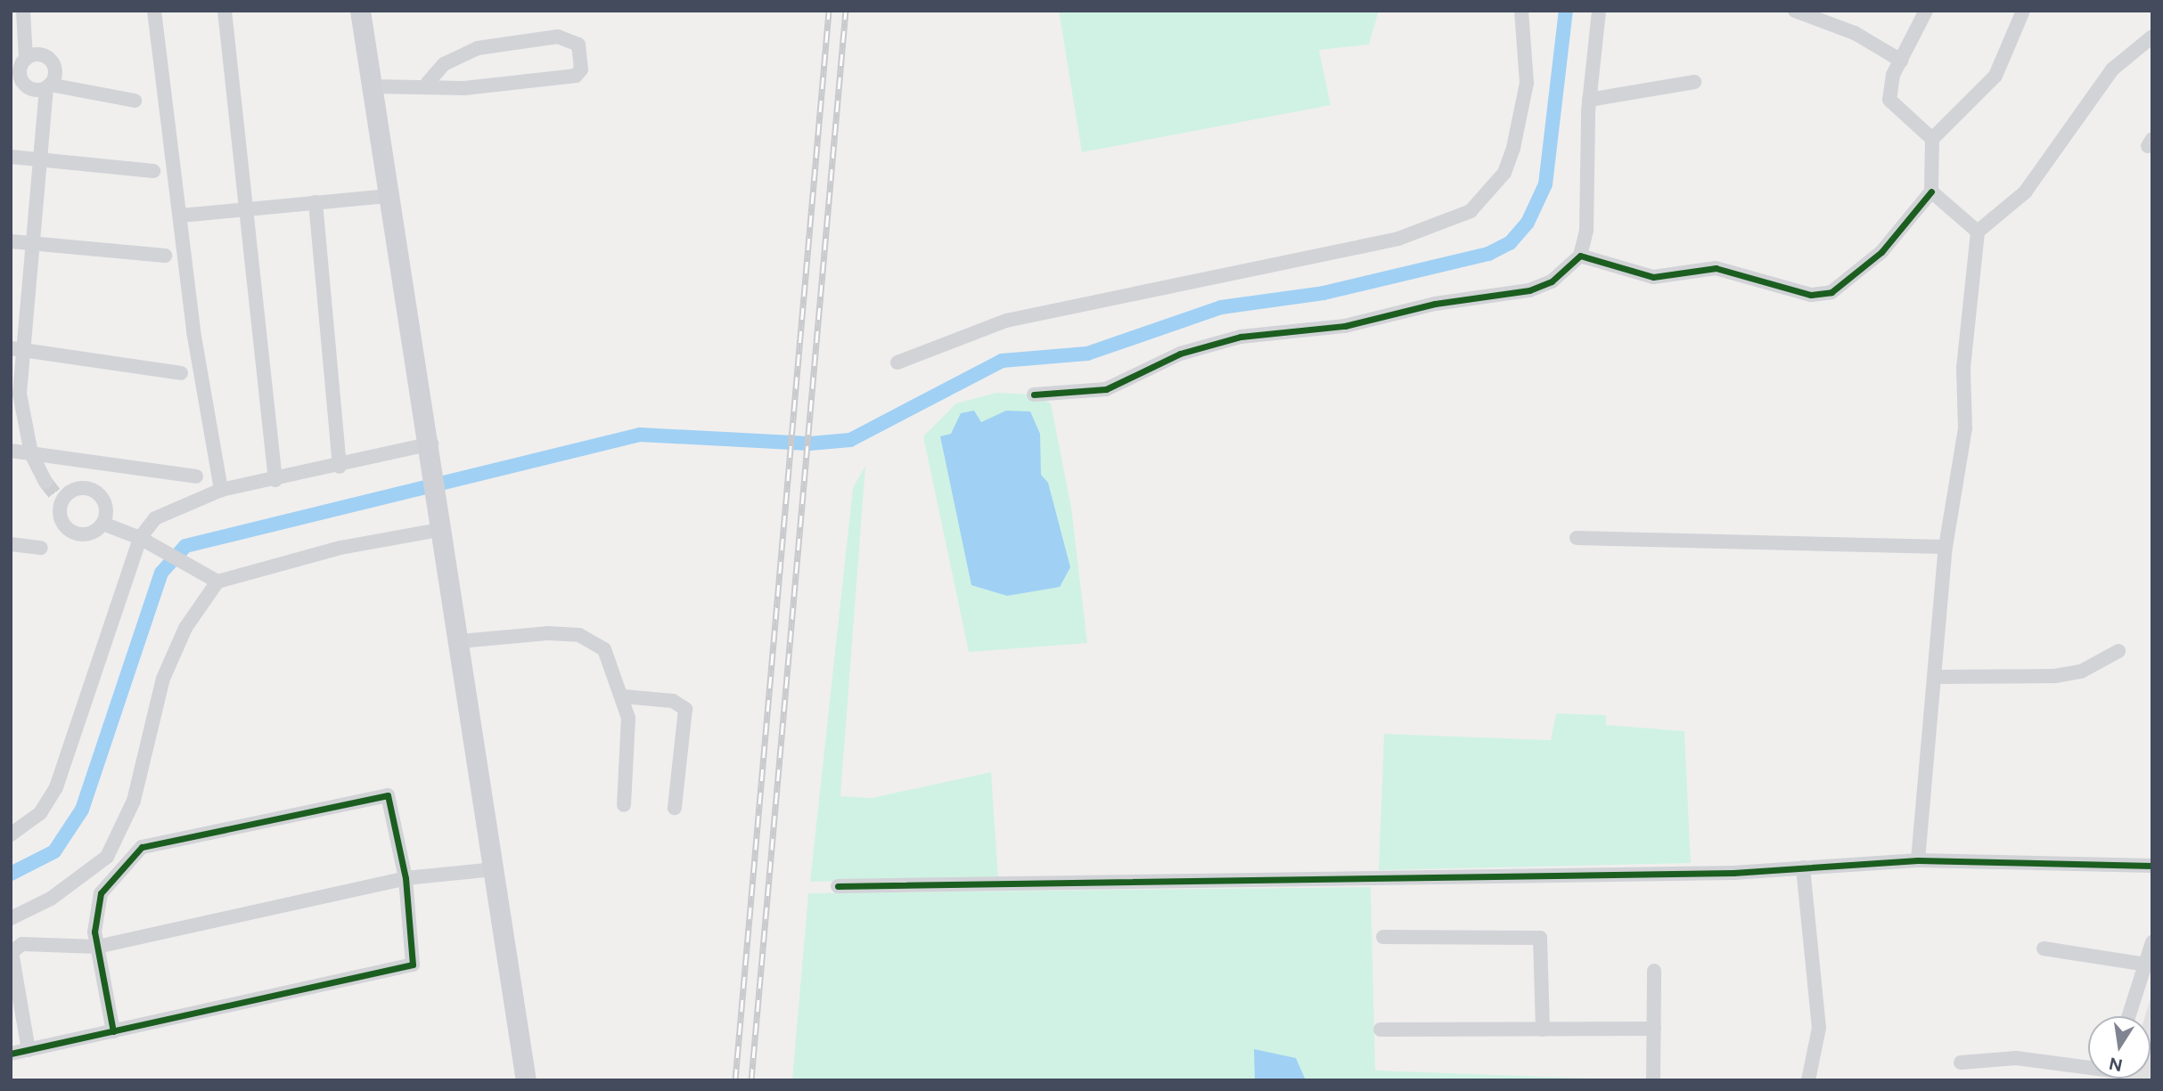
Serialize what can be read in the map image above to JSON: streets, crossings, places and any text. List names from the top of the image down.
{
  "north": "bottom"
}
